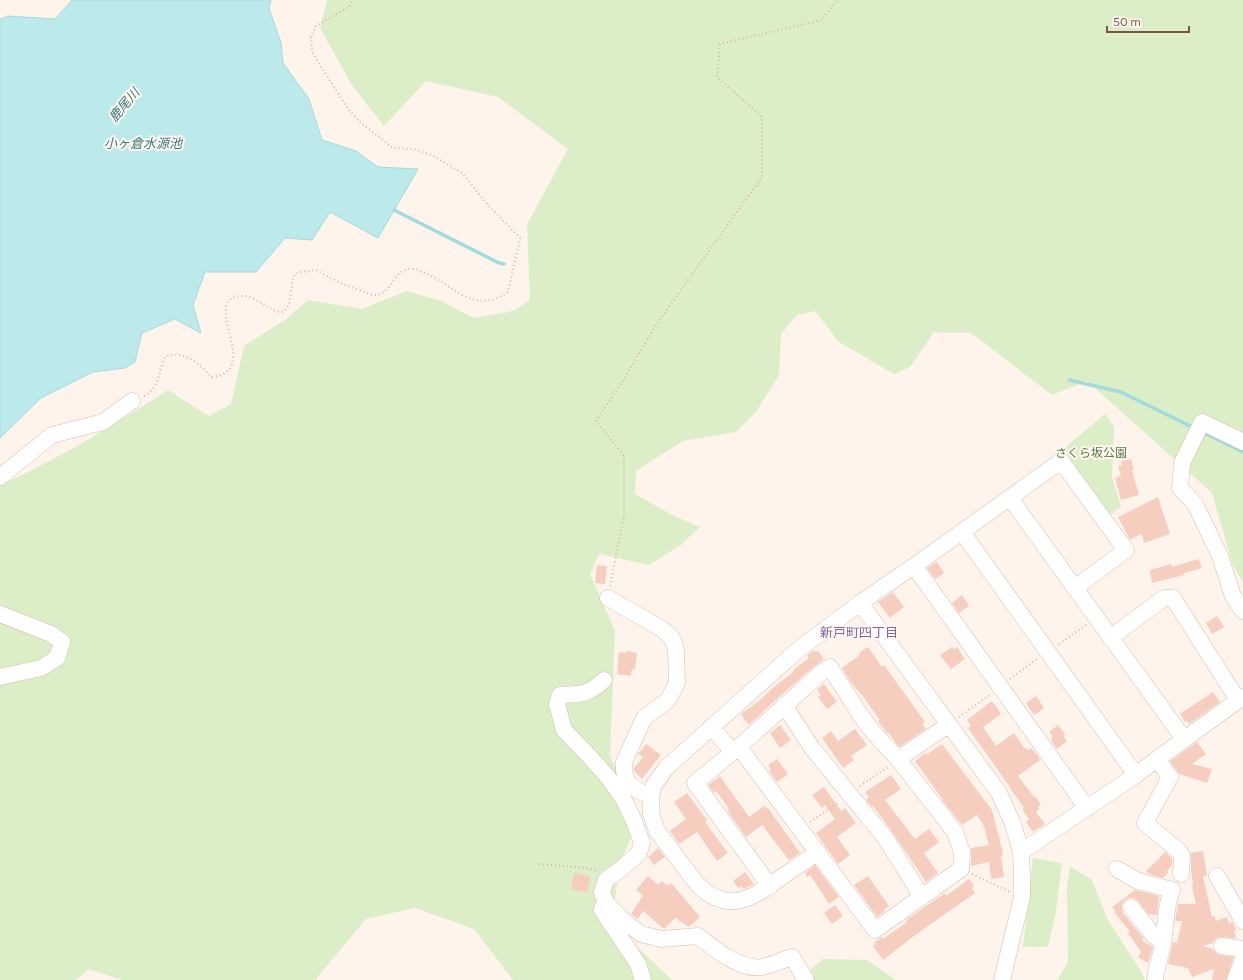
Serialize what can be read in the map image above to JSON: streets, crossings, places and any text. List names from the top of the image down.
{
  "districts": ["新戸町四丁目"],
  "water": ["鹿尾川", "小ヶ倉水源池"],
  "parks": ["さくら坂公園"],
  "scale_bar": "50 m"
}
